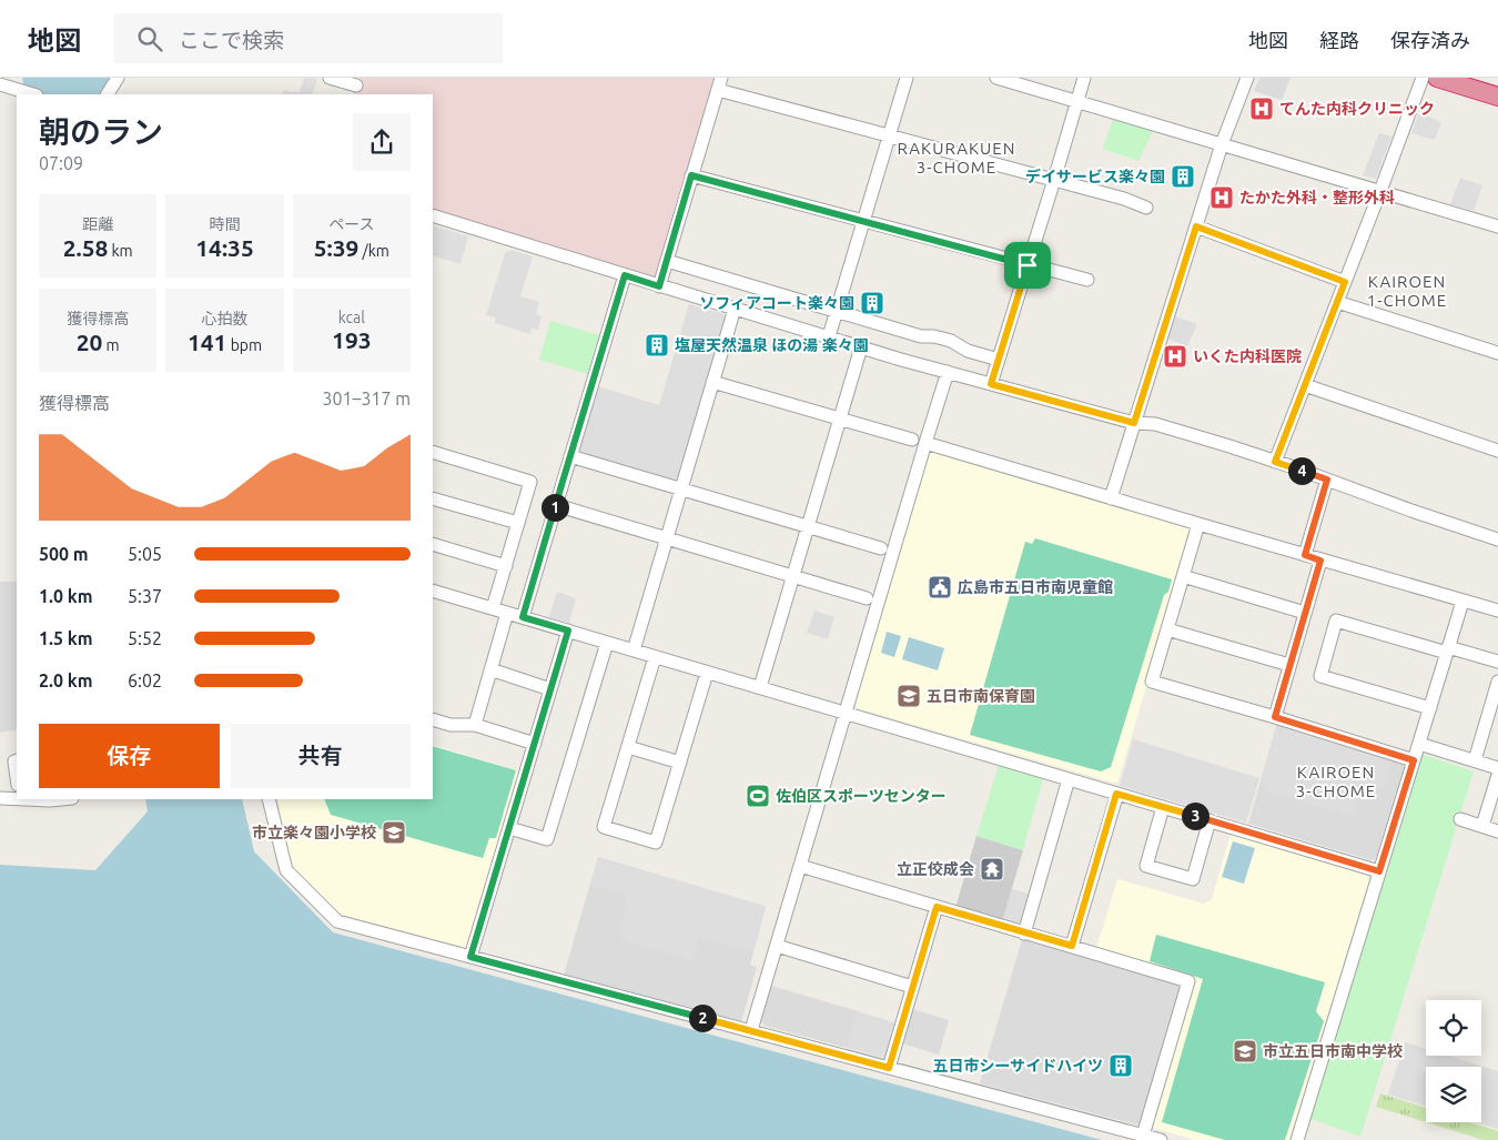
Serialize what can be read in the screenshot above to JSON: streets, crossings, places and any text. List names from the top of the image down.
{
  "districts": ["RAKURAKUEN 3-CHOME", "KAIROEN 1-CHOME", "KAIROEN 3-CHOME"],
  "places": {
    "hospital": ["てんた内科クリニック", "たかた外科・整形外科", "いくた内科医院"],
    "building": [
      "デイサービス楽々園",
      "ソフィアコート楽々園",
      "塩屋天然温泉 ほの湯 楽々園",
      "五日市シーサイドハイツ"
    ],
    "public building": ["広島市五日市南児童館"],
    "school or university": ["五日市南保育園", "市立楽々園小学校", "市立五日市南中学校"],
    "sports": ["佐伯区スポーツセンター"],
    "temple": ["立正佼成会"]
  },
  "page": {
    "header": "地図",
    "search": "ここで検索",
    "nav": ["地図", "経路", "保存済み"],
    "heading": ["朝のラン", "07:09"],
    "stats": [
      ["距離", "2.58 km"],
      ["時間", "14:35"],
      ["ペース", "5:39 /km"],
      ["獲得標高", "20 m"],
      ["心拍数", "141 bpm"],
      ["kcal", "193"]
    ],
    "chart": ["獲得標高", "301–317 m"],
    "pins": [
      "4",
      "1",
      "3",
      "2"
    ],
    "list": [
      {
        "name": "500 m",
        "note": "5:05"
      },
      {
        "name": "1.0 km",
        "note": "5:37"
      },
      {
        "name": "1.5 km",
        "note": "5:52"
      },
      {
        "name": "2.0 km",
        "note": "6:02"
      }
    ],
    "buttons": ["保存", "共有"]
  }
}
